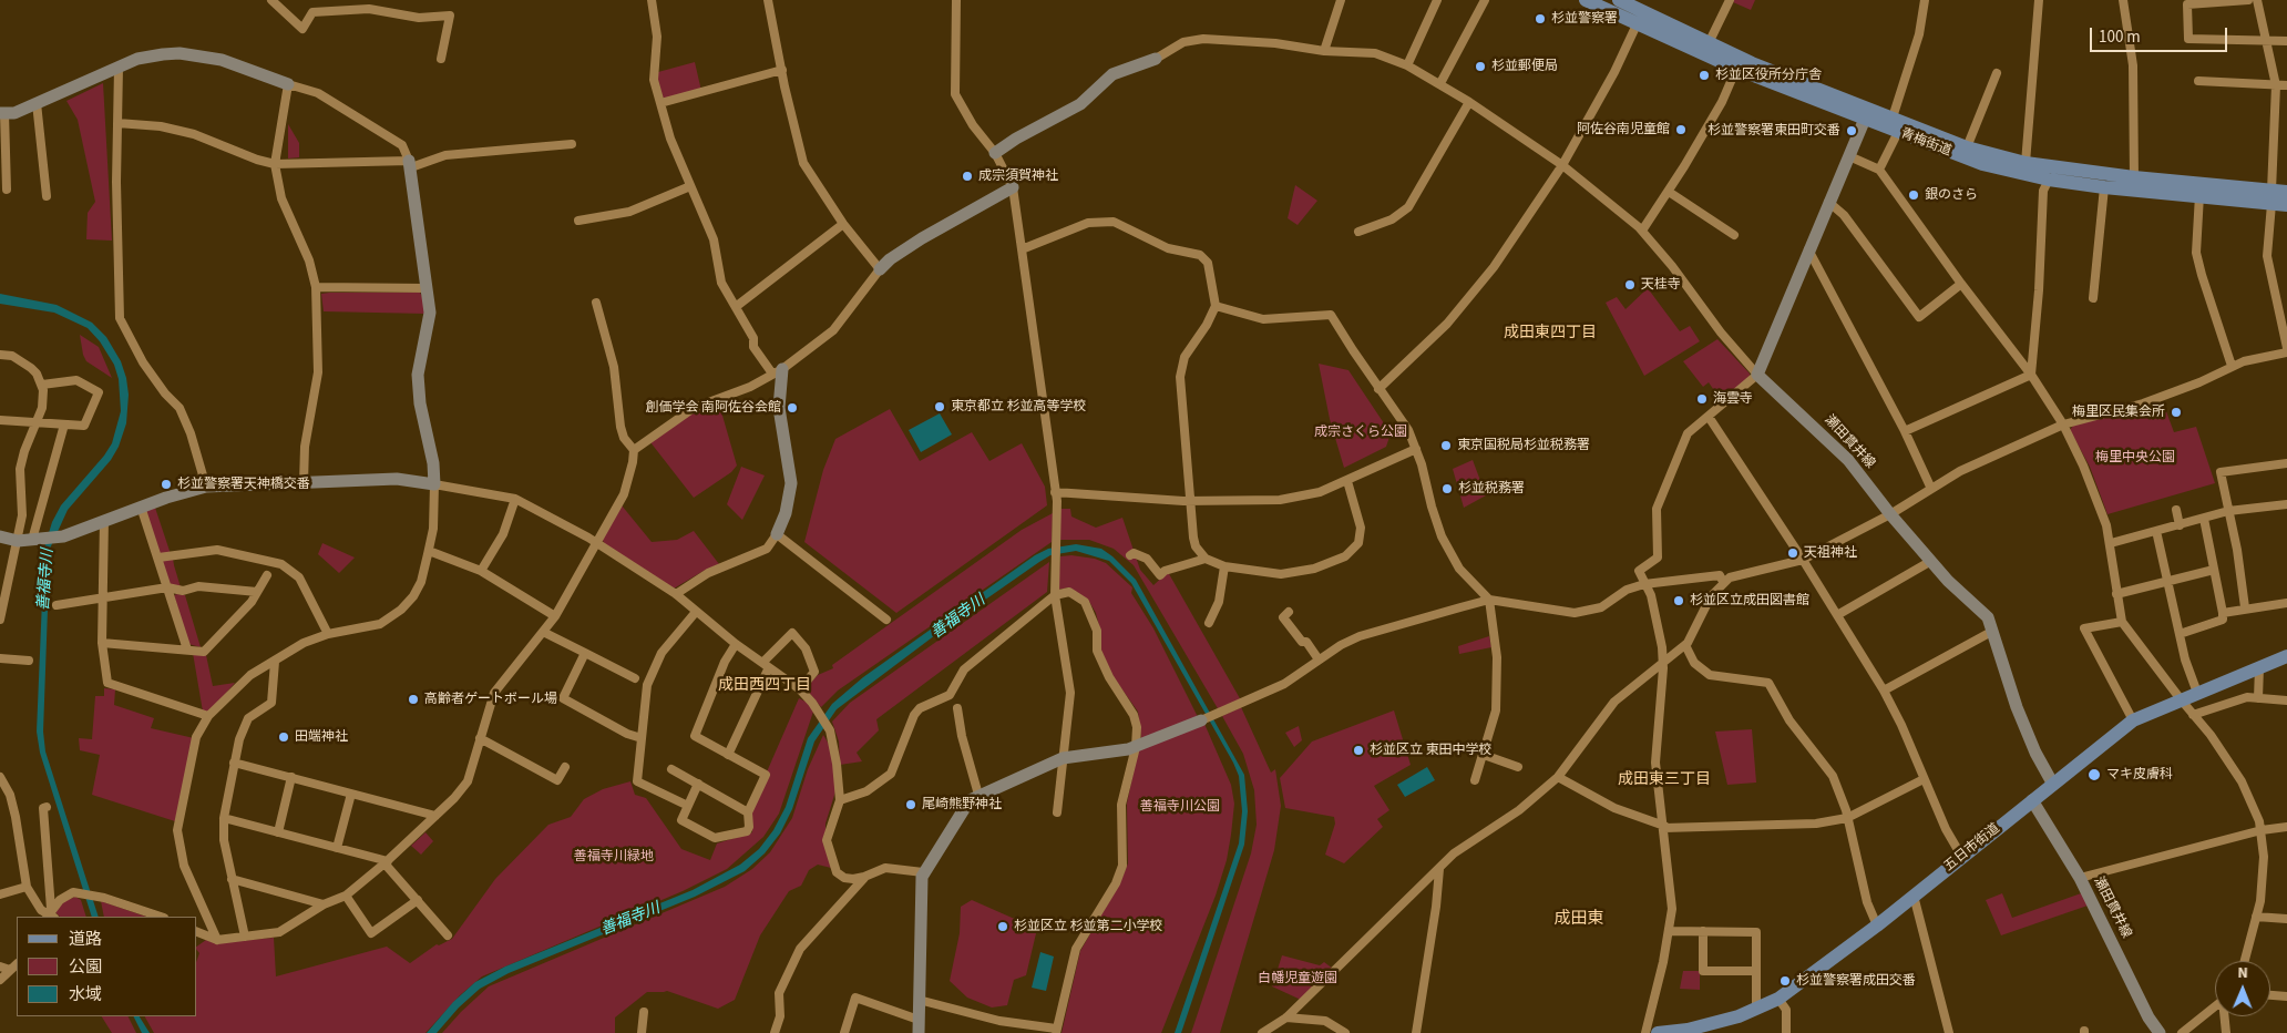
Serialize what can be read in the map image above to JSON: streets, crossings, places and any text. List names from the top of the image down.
{
  "streets": {
    "main road": ["青梅街道", "五日市街道"],
    "street": ["瀬田貫井線"]
  },
  "crossings": [
    ["瀬田貫井線", "五日市街道"]
  ],
  "districts": [
    "成田東四丁目",
    "成田西四丁目",
    "成田東三丁目",
    "成田東"
  ],
  "water": ["善福寺川"],
  "parks": [
    "成宗さくら公園",
    "梅里中央公園",
    "善福寺川公園",
    "善福寺川緑地",
    "白幡児童遊園"
  ],
  "places": [
    "杉並警察署",
    "杉並郵便局",
    "杉並区役所分庁舎",
    "阿佐谷南児童館",
    "杉並警察署東田町交番",
    "成宗須賀神社",
    "銀のさら",
    "天桂寺",
    "海雲寺",
    "東京都立 杉並高等学校",
    "創価学会 南阿佐谷会館",
    "梅里区民集会所",
    "東京国税局杉並税務署",
    "杉並警察署天神橋交番",
    "杉並税務署",
    "天祖神社",
    "杉並区立成田図書館",
    "高齢者ゲートボール場",
    "田端神社",
    "杉並区立 東田中学校",
    "マキ皮膚科",
    "尾崎熊野神社",
    "杉並区立 杉並第二小学校",
    "杉並警察署成田交番"
  ],
  "legend": ["道路", "公園", "水域"],
  "scale_bar": "100 m",
  "north": "top"
}
